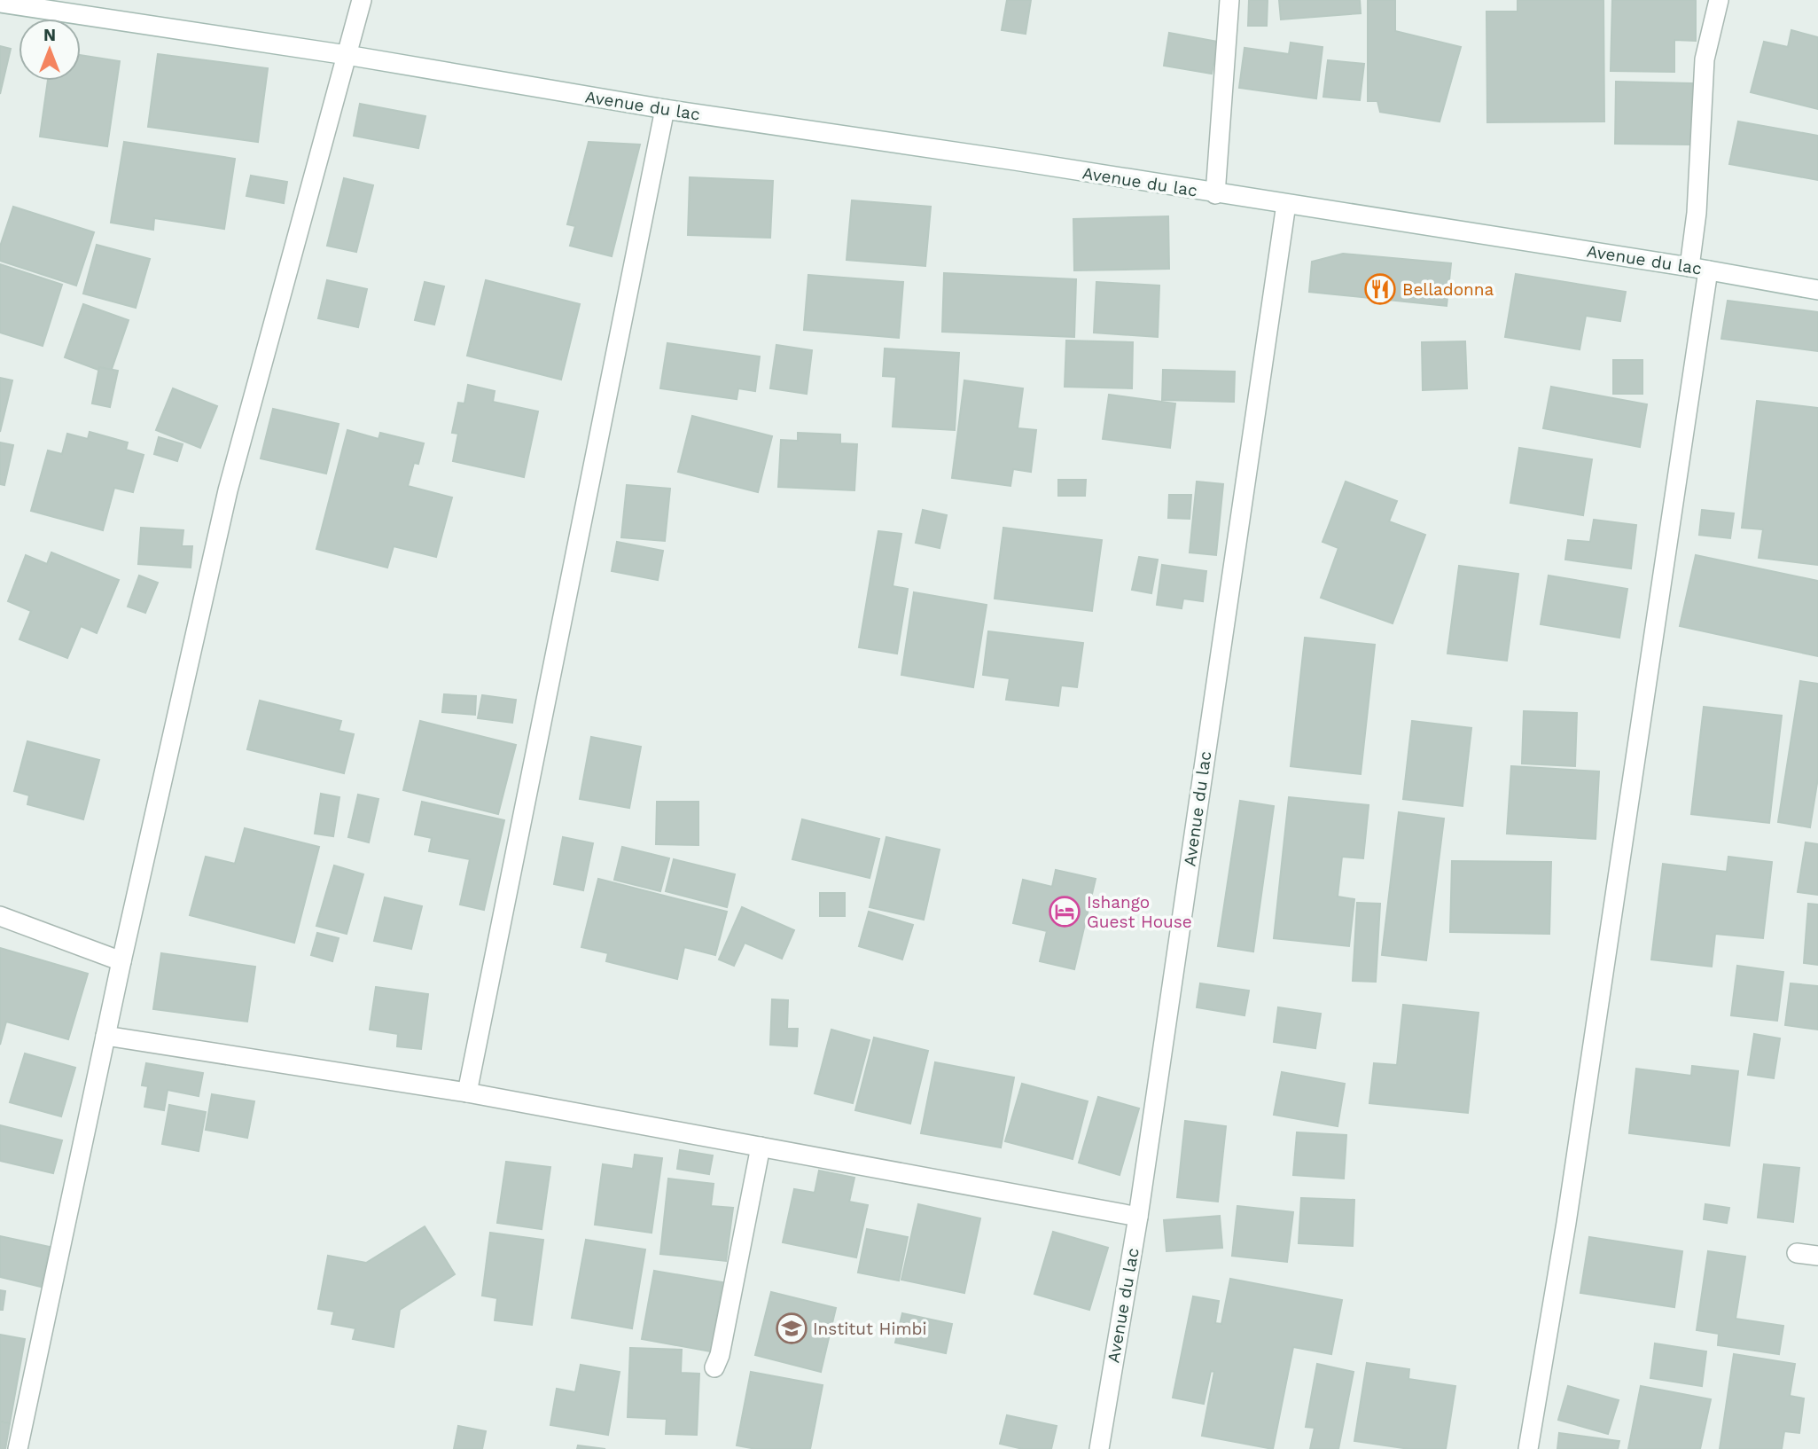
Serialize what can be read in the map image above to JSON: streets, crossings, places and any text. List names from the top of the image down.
{
  "streets": {
    "street": ["Avenue du lac"]
  },
  "places": {
    "restaurant": ["Belladonna"],
    "hotel": ["Ishango Guest House"],
    "school or university": ["Institut Himbi"]
  },
  "north": "top"
}
